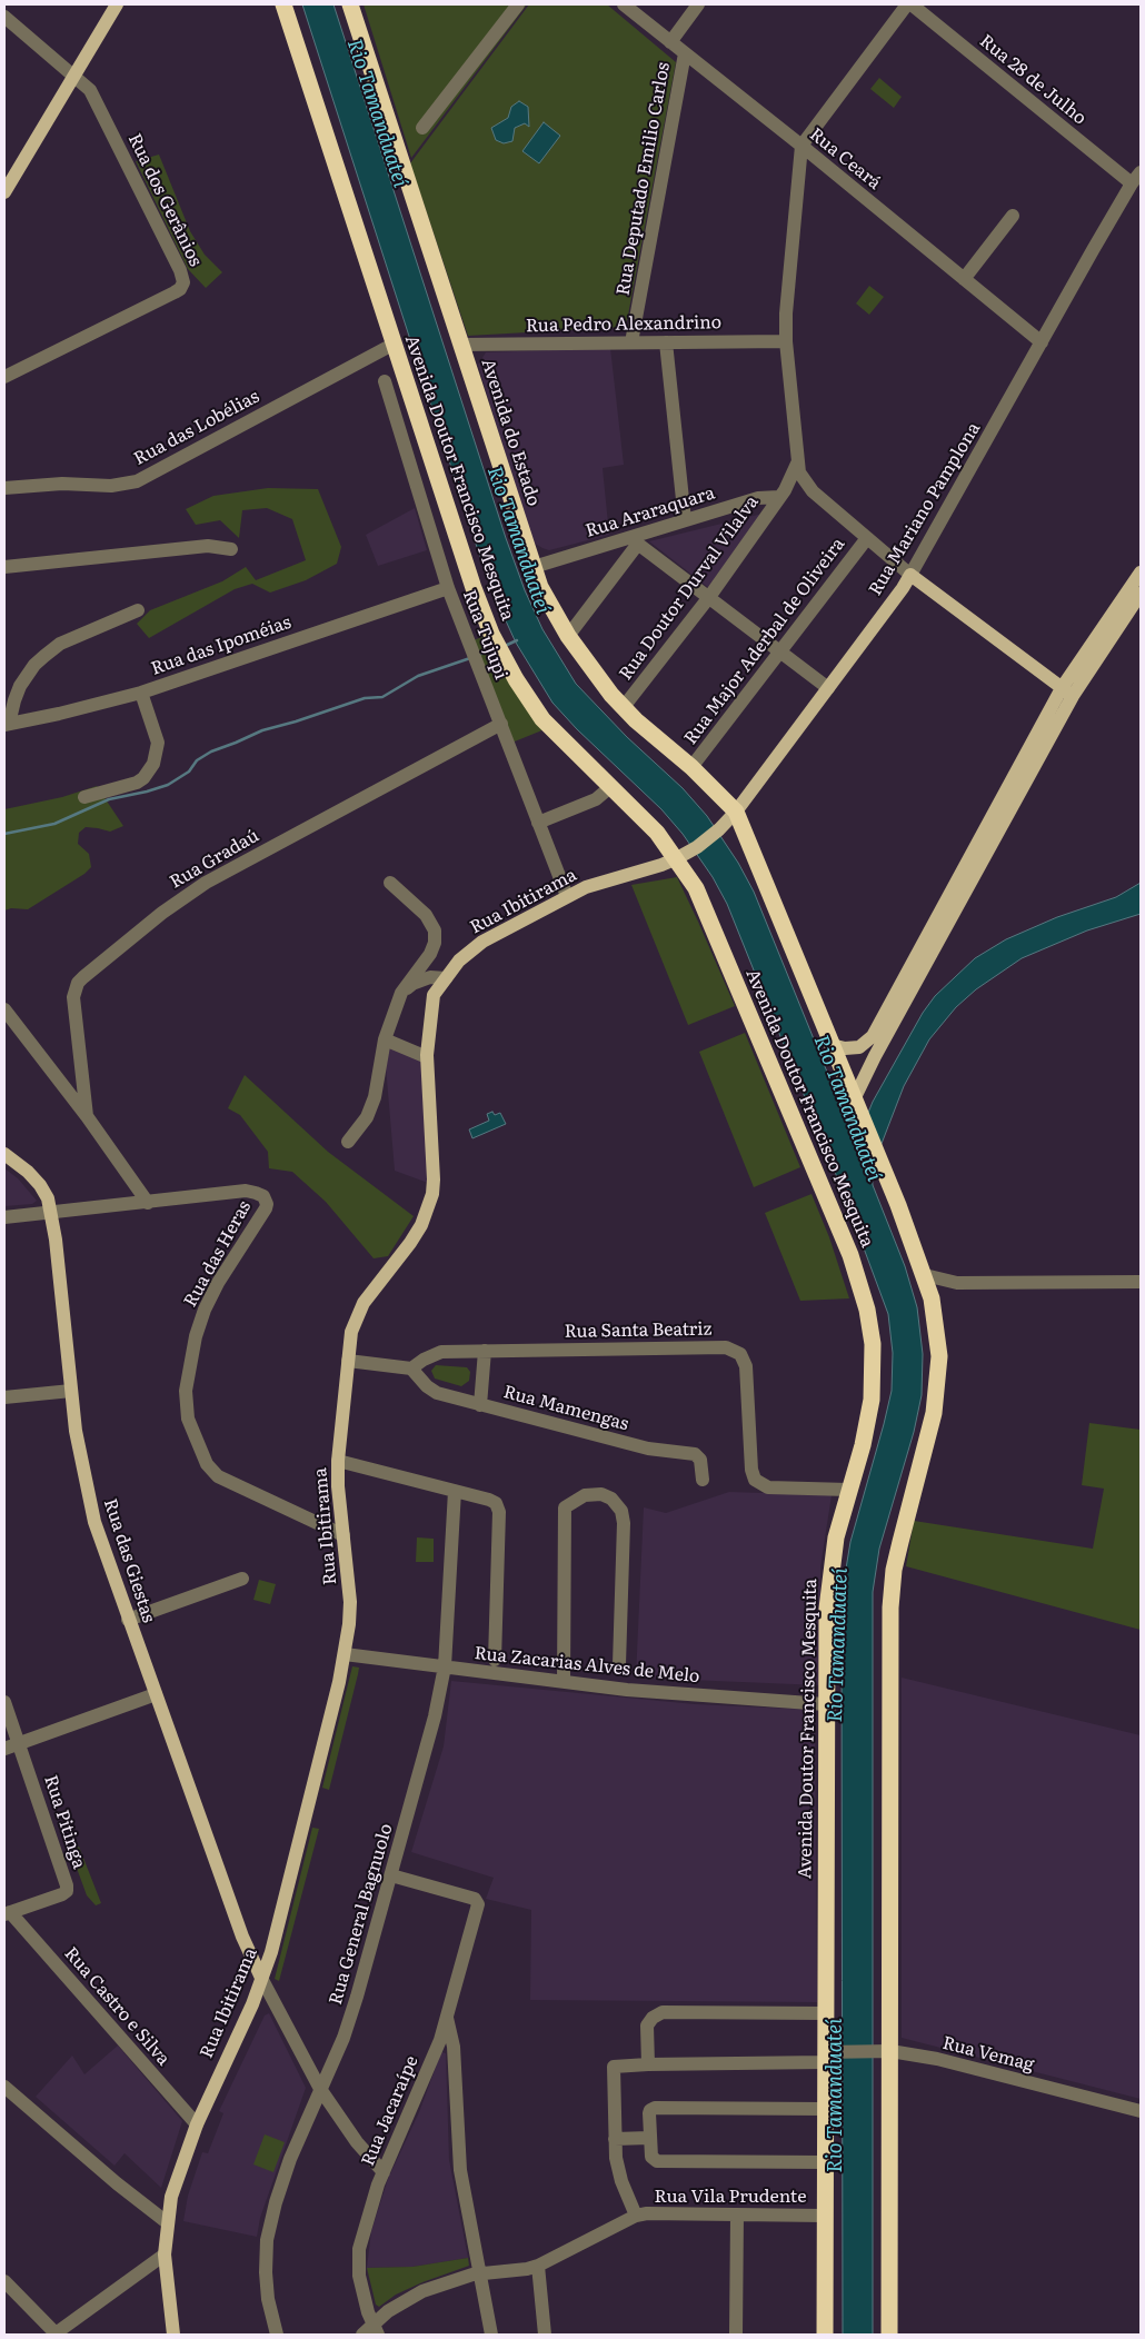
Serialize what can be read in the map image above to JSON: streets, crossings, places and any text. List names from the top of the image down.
{
  "streets": {
    "highway": ["Avenida do Estado", "Avenida Doutor Francisco Mesquita"],
    "main road": ["Rua Mariano Pamplona", "Rua Ibitirama", "Rua das Giestas"],
    "street": [
      "Rua 28 de Julho",
      "Rua Ceará",
      "Rua Deputado Emilio Carlos",
      "Rua dos Gerânios",
      "Rua Pedro Alexandrino",
      "Rua das Lobélias",
      "Rua Araraquara",
      "Rua Doutor Durval Vilalva",
      "Rua Tujupi",
      "Rua Major Aderbal de Oliveira",
      "Rua das Ipoméias",
      "Rua Gradaú",
      "Rua das Heras",
      "Rua Santa Beatriz",
      "Rua Mamengas",
      "Rua Zacarias Alves de Melo",
      "Rua Pitinga",
      "Rua General Bagnuolo",
      "Rua Castro e Silva",
      "Rua Vemag",
      "Rua Jacaraípe",
      "Rua Vila Prudente"
    ]
  },
  "crossings": [
    ["Rua 28 de Julho", "Rua Mariano Pamplona"],
    ["Rua Ceará", "Rua Deputado Emilio Carlos"],
    ["Rua Ceará", "Rua Mariano Pamplona"],
    ["Rua Deputado Emilio Carlos", "Rua Pedro Alexandrino"],
    ["Rua Pedro Alexandrino", "Avenida do Estado"],
    ["Rua das Lobélias", "Avenida Doutor Francisco Mesquita"],
    ["Avenida do Estado", "Rua Mariano Pamplona"],
    ["Avenida do Estado", "Rua Araraquara"],
    ["Avenida do Estado", "Rua Doutor Durval Vilalva"],
    ["Avenida do Estado", "Rua Major Aderbal de Oliveira"],
    ["Avenida Doutor Francisco Mesquita", "Rua Mariano Pamplona"],
    ["Avenida Doutor Francisco Mesquita", "Rua Ibitirama"],
    ["Avenida Doutor Francisco Mesquita", "Rua Santa Beatriz"],
    ["Avenida Doutor Francisco Mesquita", "Rua Zacarias Alves de Melo"],
    ["Avenida Doutor Francisco Mesquita", "Rua Vemag"],
    ["Avenida Doutor Francisco Mesquita", "Rua Vila Prudente"],
    ["Rua Mariano Pamplona", "Rua Ibitirama"],
    ["Rua Araraquara", "Rua Doutor Durval Vilalva"],
    ["Rua Tujupi", "Rua das Ipoméias"],
    ["Rua Tujupi", "Rua Gradaú"],
    ["Rua Tujupi", "Rua Ibitirama"],
    ["Rua Ibitirama", "Rua das Heras"],
    ["Rua Ibitirama", "Rua das Giestas"],
    ["Rua Ibitirama", "Rua Zacarias Alves de Melo"],
    ["Rua Ibitirama", "Rua Castro e Silva"],
    ["Rua das Heras", "Rua das Giestas"],
    ["Rua Santa Beatriz", "Rua Mamengas"],
    ["Rua Zacarias Alves de Melo", "Rua General Bagnuolo"],
    ["Rua Pitinga", "Rua Castro e Silva"],
    ["Rua General Bagnuolo", "Rua Jacaraípe"],
    ["Rua Jacaraípe", "Rua Vila Prudente"]
  ],
  "water": ["Rio Tamanduateí"]
}
